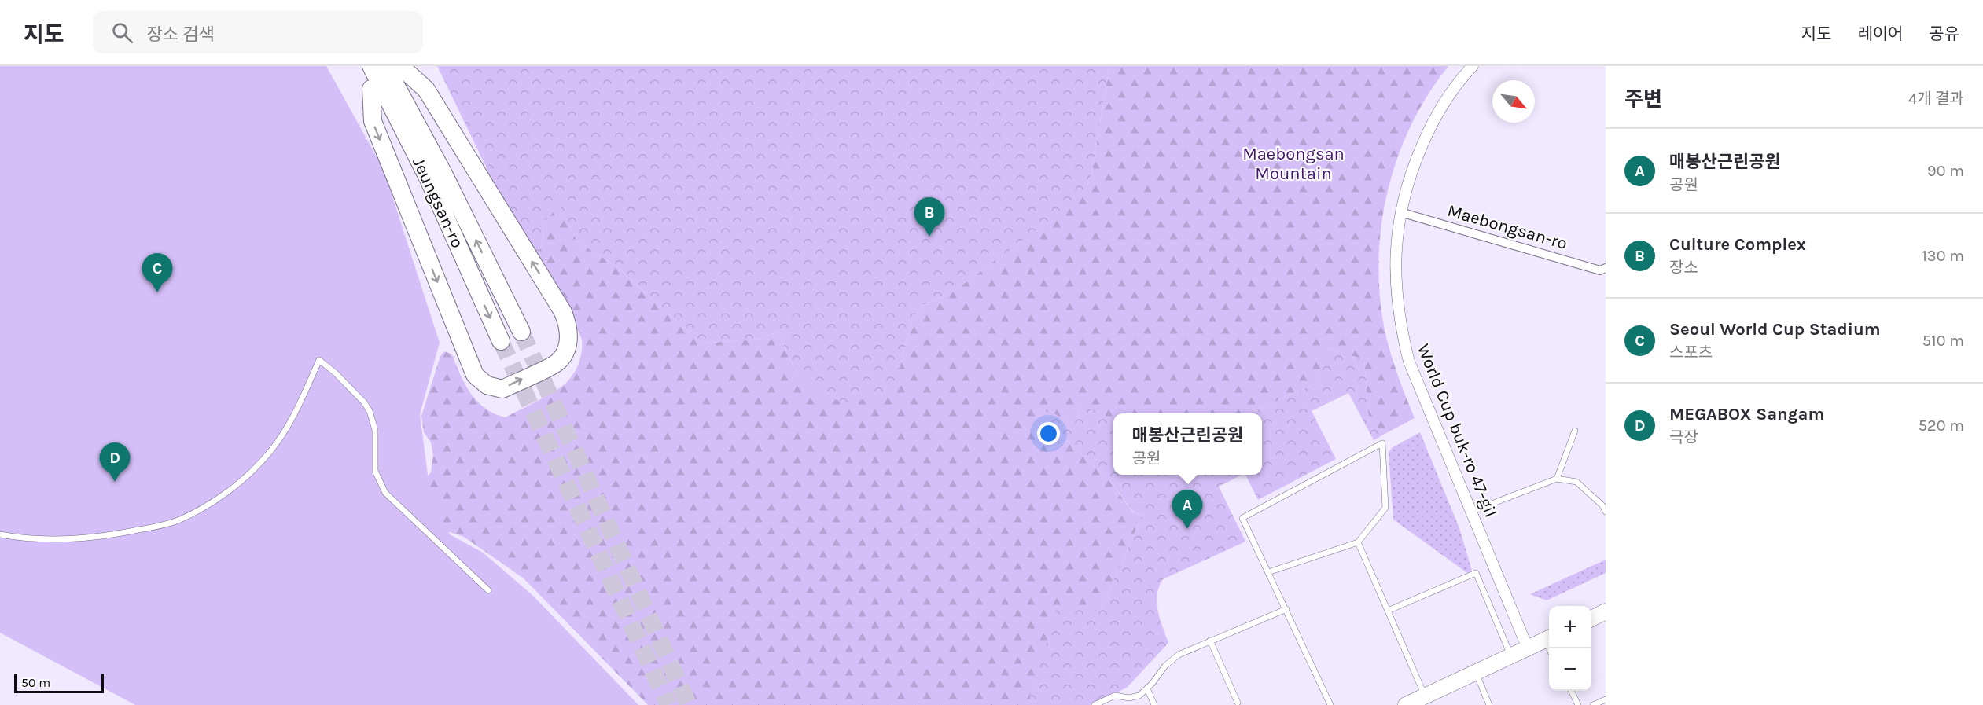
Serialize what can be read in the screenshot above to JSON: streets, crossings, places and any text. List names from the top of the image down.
{
  "streets": {
    "main road": ["Jeungsan-ro"],
    "street": ["Maebongsan-ro", "World Cup buk-ro 47-gil"]
  },
  "crossings": [
    ["Maebongsan-ro", "World Cup buk-ro 47-gil"]
  ],
  "parks": ["Maebongsan Mountain"],
  "scale_bar": "50 m",
  "north": "bottom right",
  "page": {
    "header": "지도",
    "search": "장소 검색",
    "nav": ["지도", "레이어", "공유"],
    "heading": ["주변", "4개 결과"],
    "list": [
      {
        "mark": "A",
        "name": "매봉산근린공원",
        "note": "공원",
        "value": "90 m"
      },
      {
        "mark": "B",
        "name": "Culture Complex",
        "note": "장소",
        "value": "130 m"
      },
      {
        "mark": "C",
        "name": "Seoul World Cup Stadium",
        "note": "스포츠",
        "value": "510 m"
      },
      {
        "mark": "D",
        "name": "MEGABOX Sangam",
        "note": "극장",
        "value": "520 m"
      }
    ],
    "pins": [
      "B",
      "C",
      "D",
      "A"
    ],
    "popup": ["매봉산근린공원", "공원"],
    "map_buttons": ["+", "−"],
    "scale": "50 m"
  }
}
